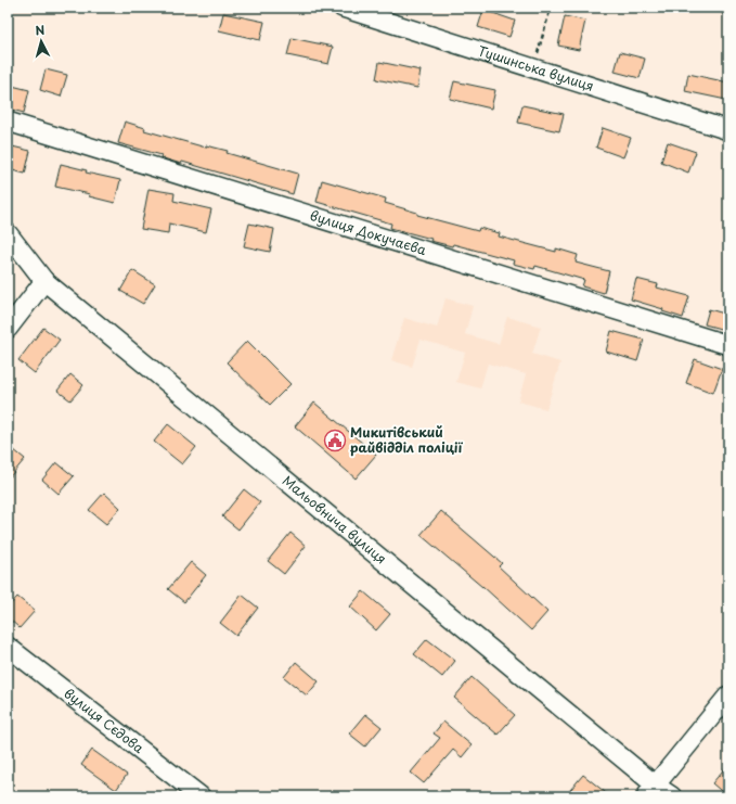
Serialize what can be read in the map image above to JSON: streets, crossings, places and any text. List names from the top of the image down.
{
  "streets": {
    "street": [
      "Тушинська вулиця",
      "вулиця Докучаєва",
      "Мальовнича вулиця",
      "вулиця Сєдова"
    ]
  },
  "places": {
    "public building": ["Микитівський райвідділ поліції"]
  },
  "north": "top"
}
